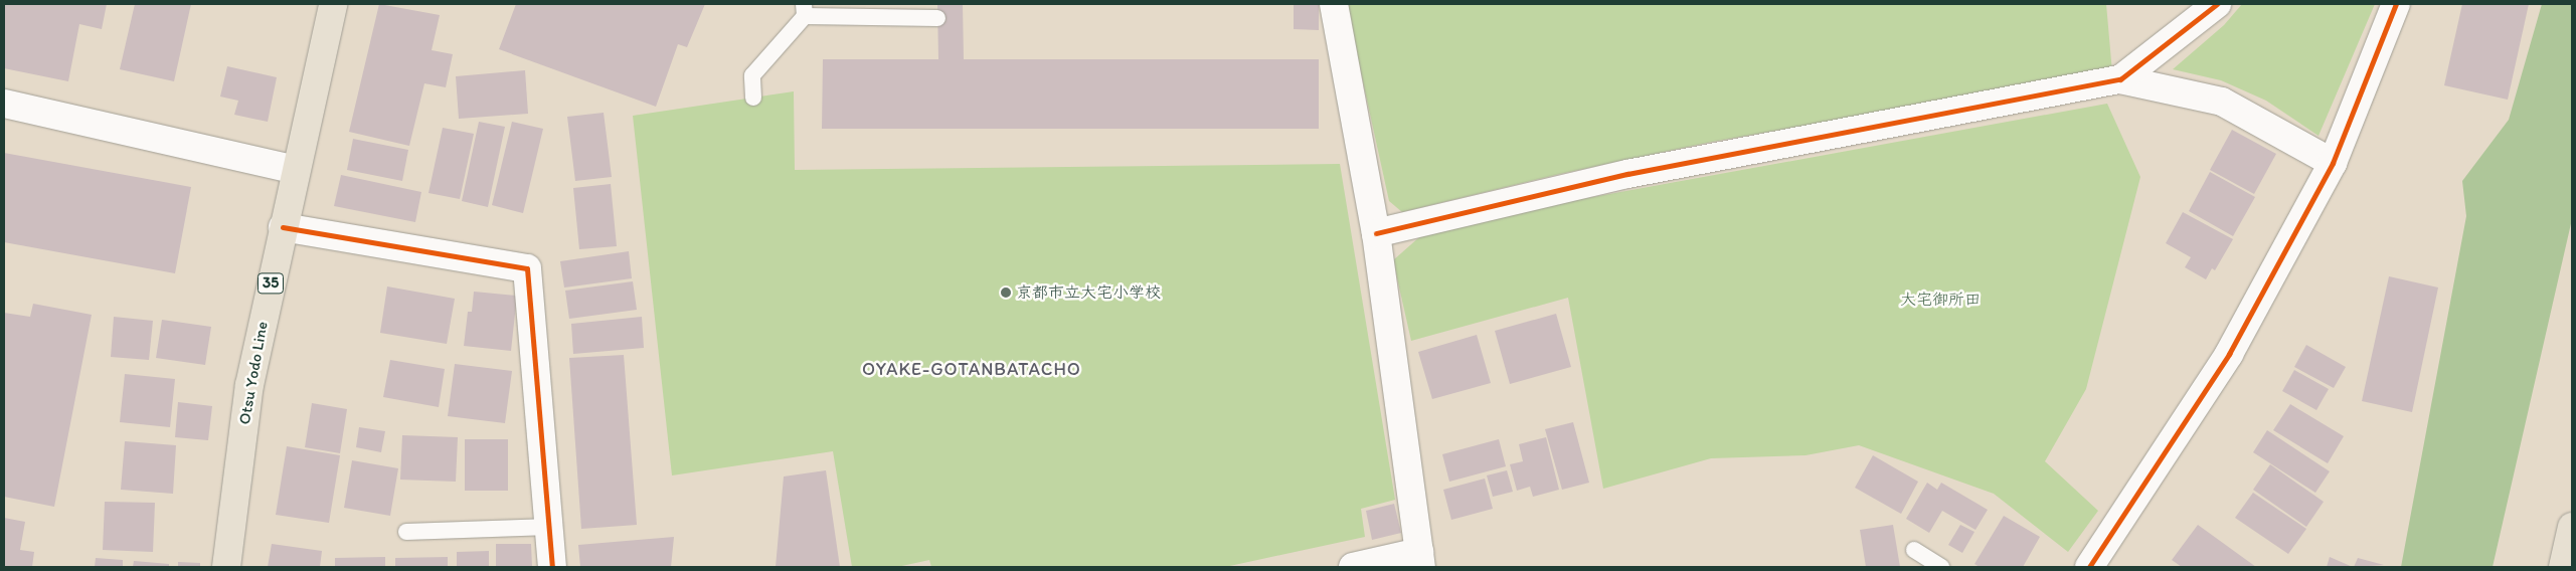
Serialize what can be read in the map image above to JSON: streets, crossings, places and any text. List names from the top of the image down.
{
  "streets": {
    "main road": ["35", "Otsu Yodo Line"]
  },
  "districts": ["OYAKE-GOTANBATACHO"],
  "parks": ["大宅御所田"],
  "places": ["京都市立大宅小学校"]
}
